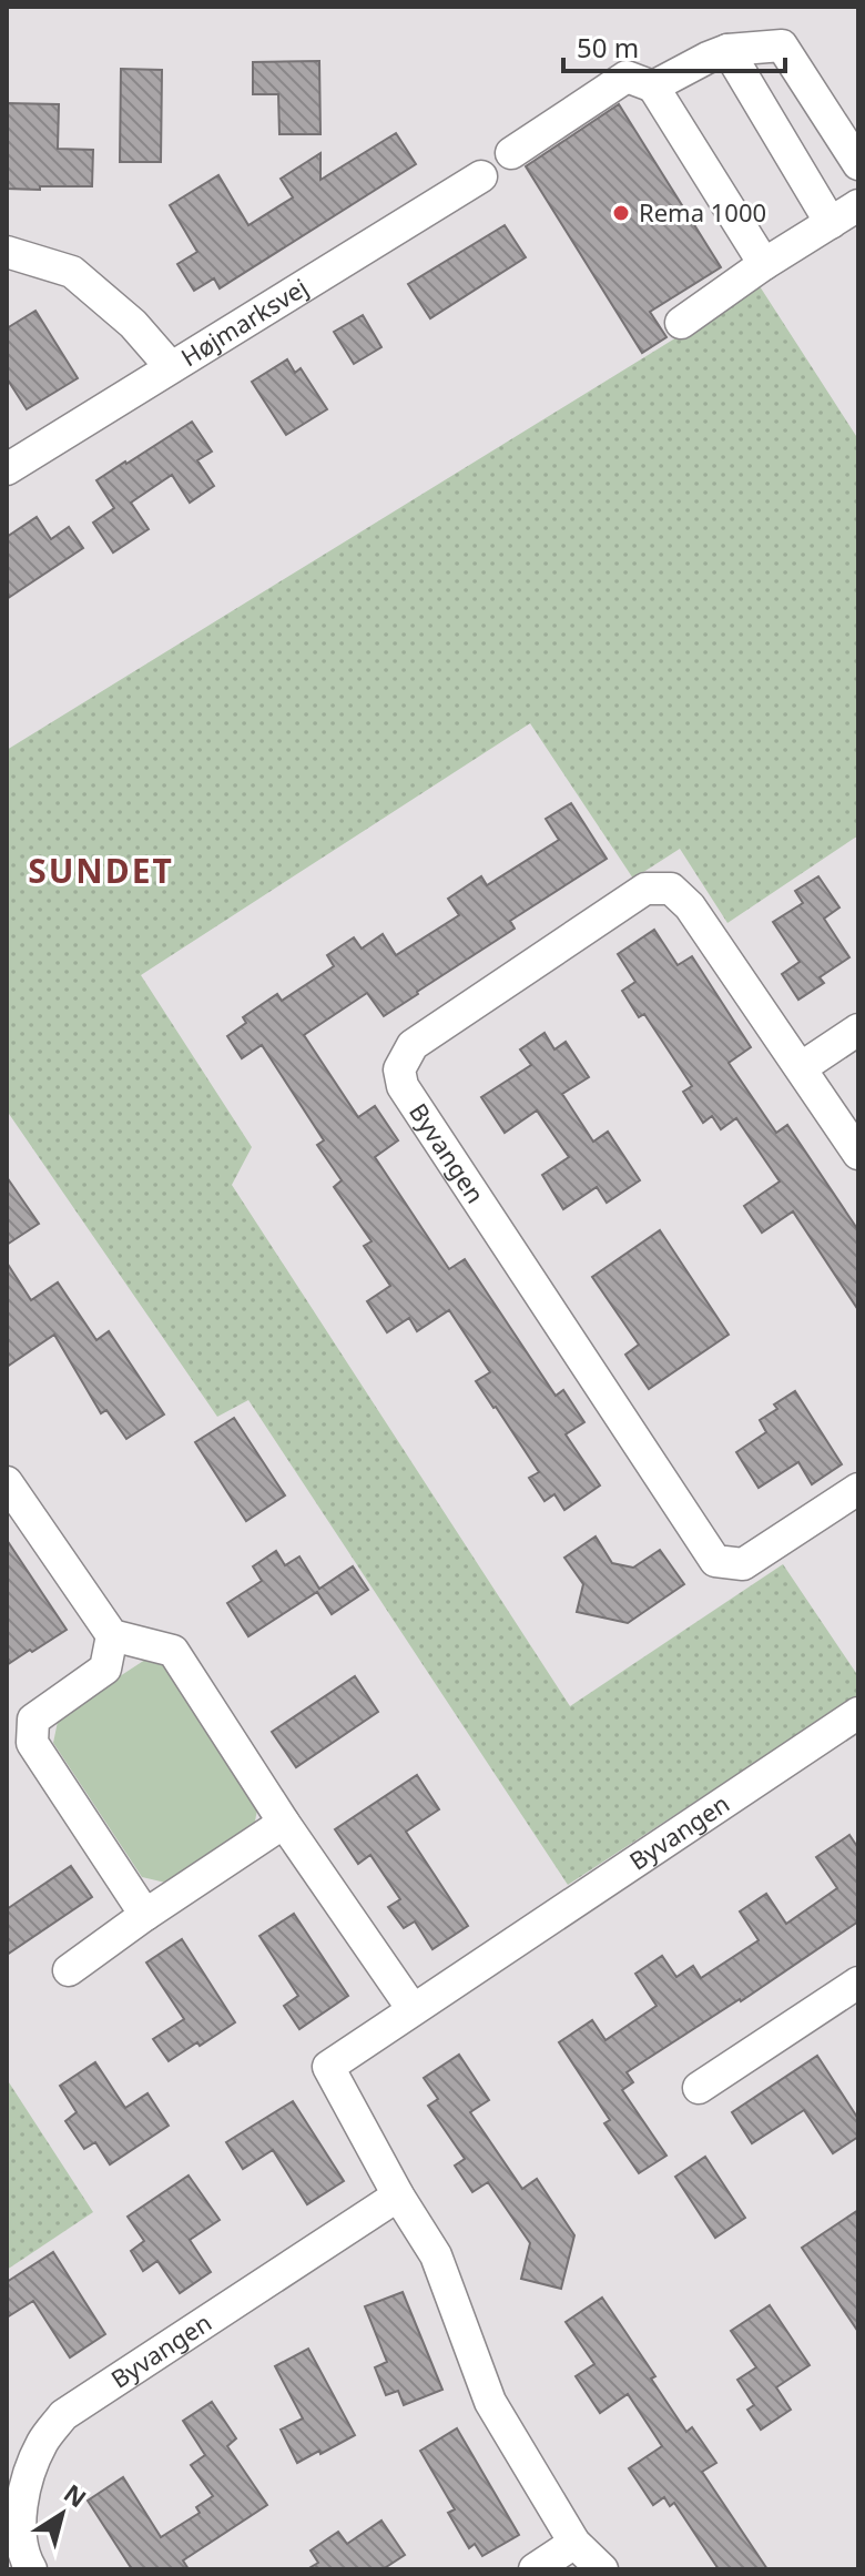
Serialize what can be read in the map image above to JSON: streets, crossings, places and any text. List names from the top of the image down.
{
  "streets": {
    "street": ["Højmarksvej", "Byvangen"]
  },
  "districts": ["SUNDET"],
  "places": ["Rema 1000"],
  "scale_bar": "50 m",
  "north": "top right"
}
